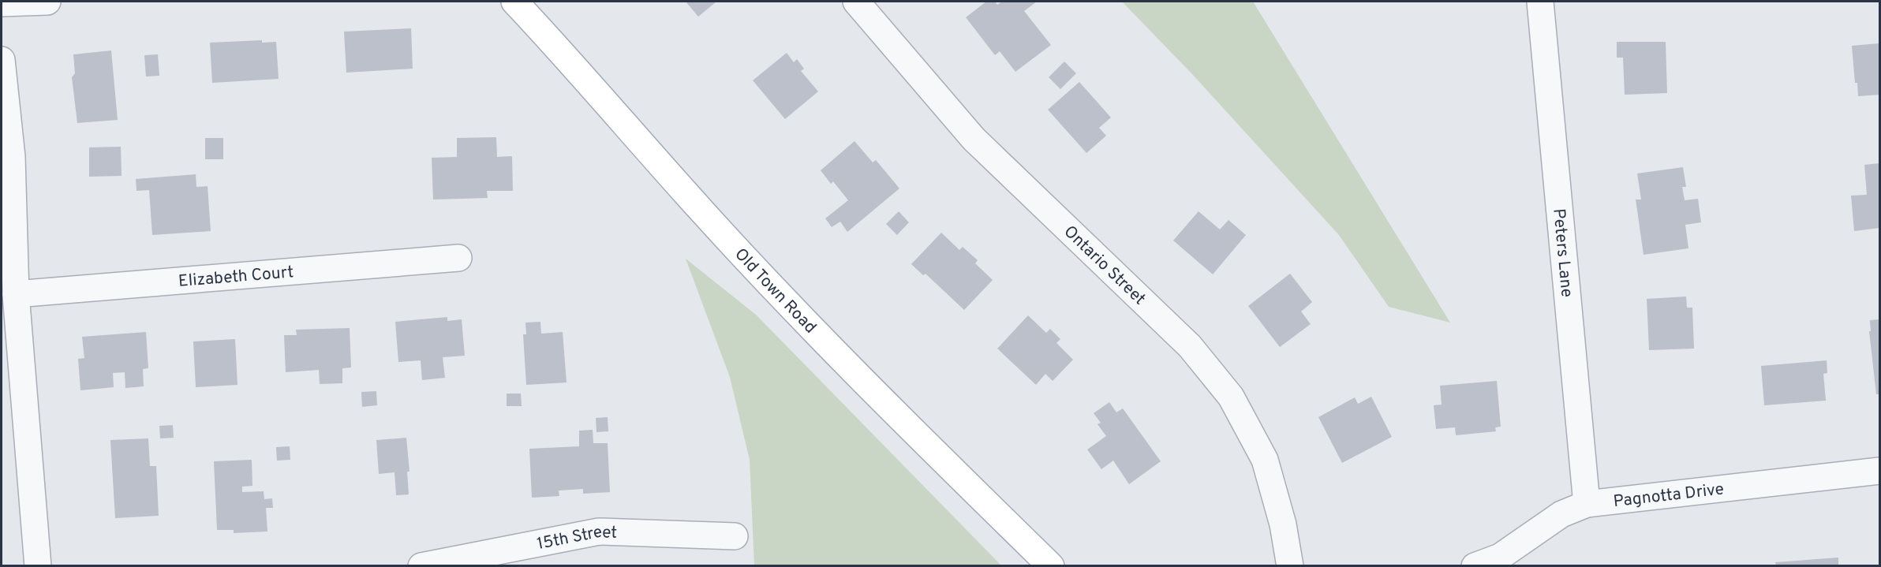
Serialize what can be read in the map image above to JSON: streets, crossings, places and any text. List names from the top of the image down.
{
  "streets": {
    "main road": ["Old Town Road"],
    "street": [
      "Peters Lane",
      "Ontario Street",
      "Elizabeth Court",
      "Pagnotta Drive",
      "15th Street"
    ]
  },
  "crossings": [
    ["Peters Lane", "Pagnotta Drive"]
  ]
}
